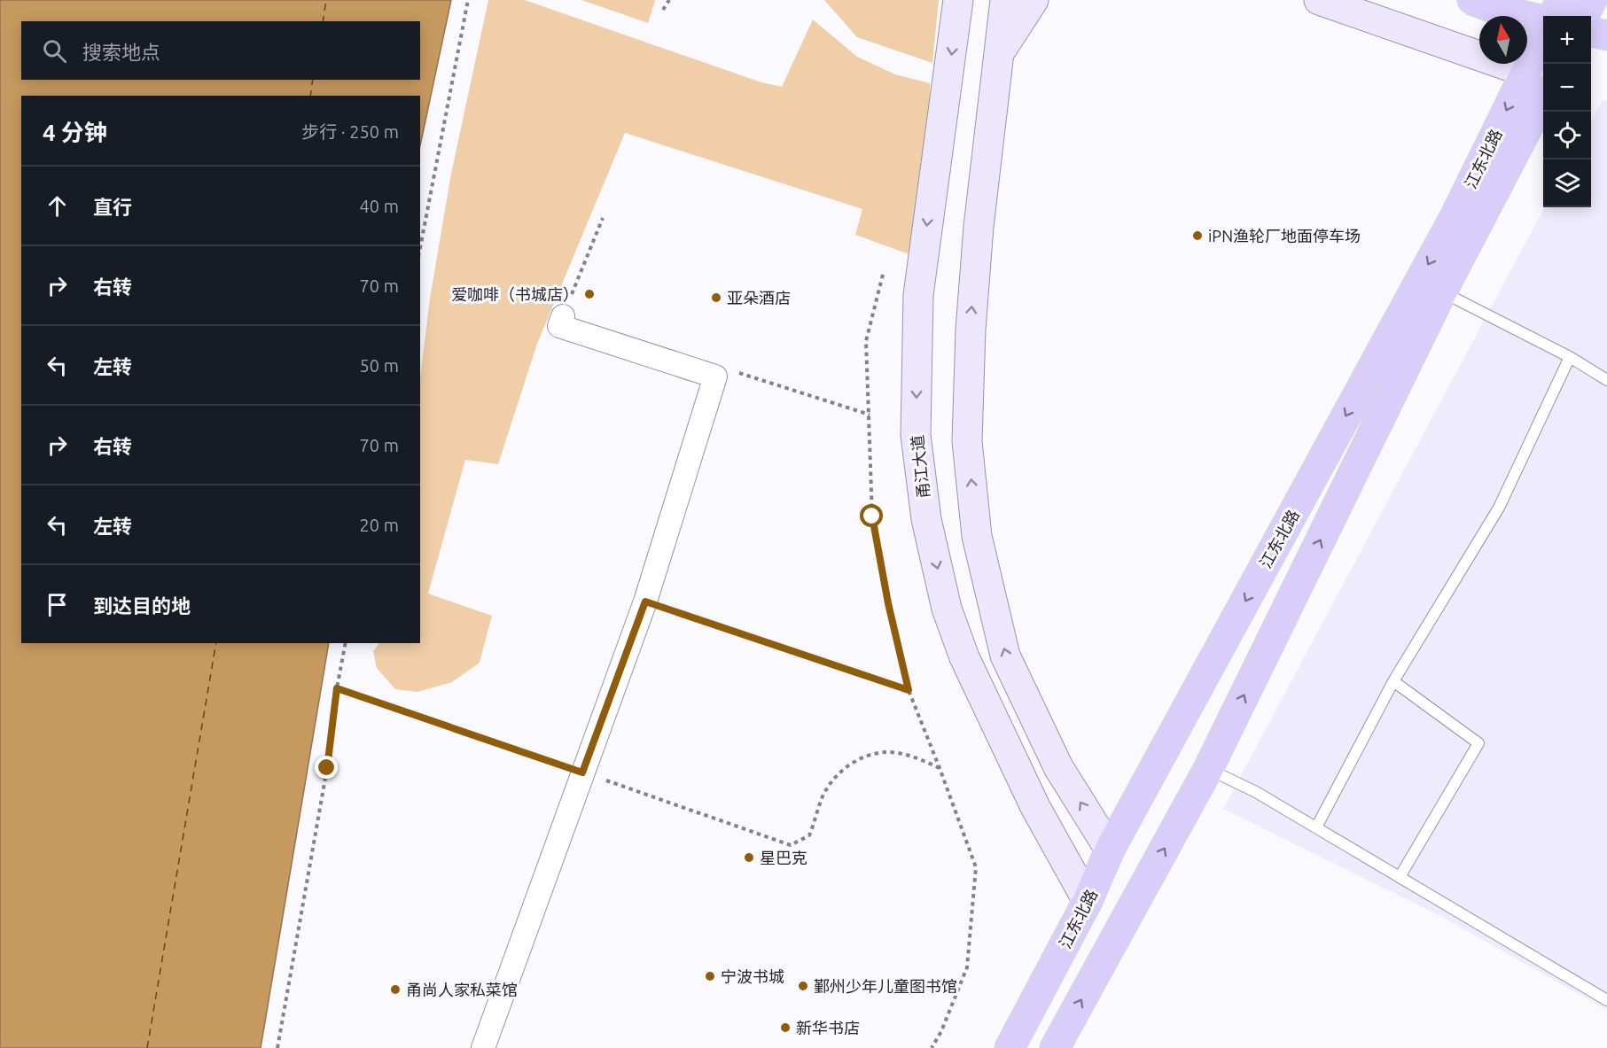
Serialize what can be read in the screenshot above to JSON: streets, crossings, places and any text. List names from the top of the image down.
{
  "streets": {
    "main road": ["江东北路"],
    "street": ["甬江大道"]
  },
  "crossings": [
    ["江东北路", "甬江大道"]
  ],
  "places": [
    "iPN渔轮厂地面停车场",
    "爱咖啡（书城店）",
    "亚朵酒店",
    "星巴克",
    "宁波书城",
    "鄞州少年儿童图书馆",
    "甬尚人家私菜馆",
    "新华书店"
  ],
  "north": "top",
  "page": {
    "map_buttons": ["+", "−"],
    "search": "搜索地点",
    "heading": ["4 分钟", "步行 · 250 m"],
    "list": [
      ["直行", "40 m"],
      ["右转", "70 m"],
      ["左转", "50 m"],
      ["右转", "70 m"],
      ["左转", "20 m"],
      "到达目的地"
    ]
  }
}
